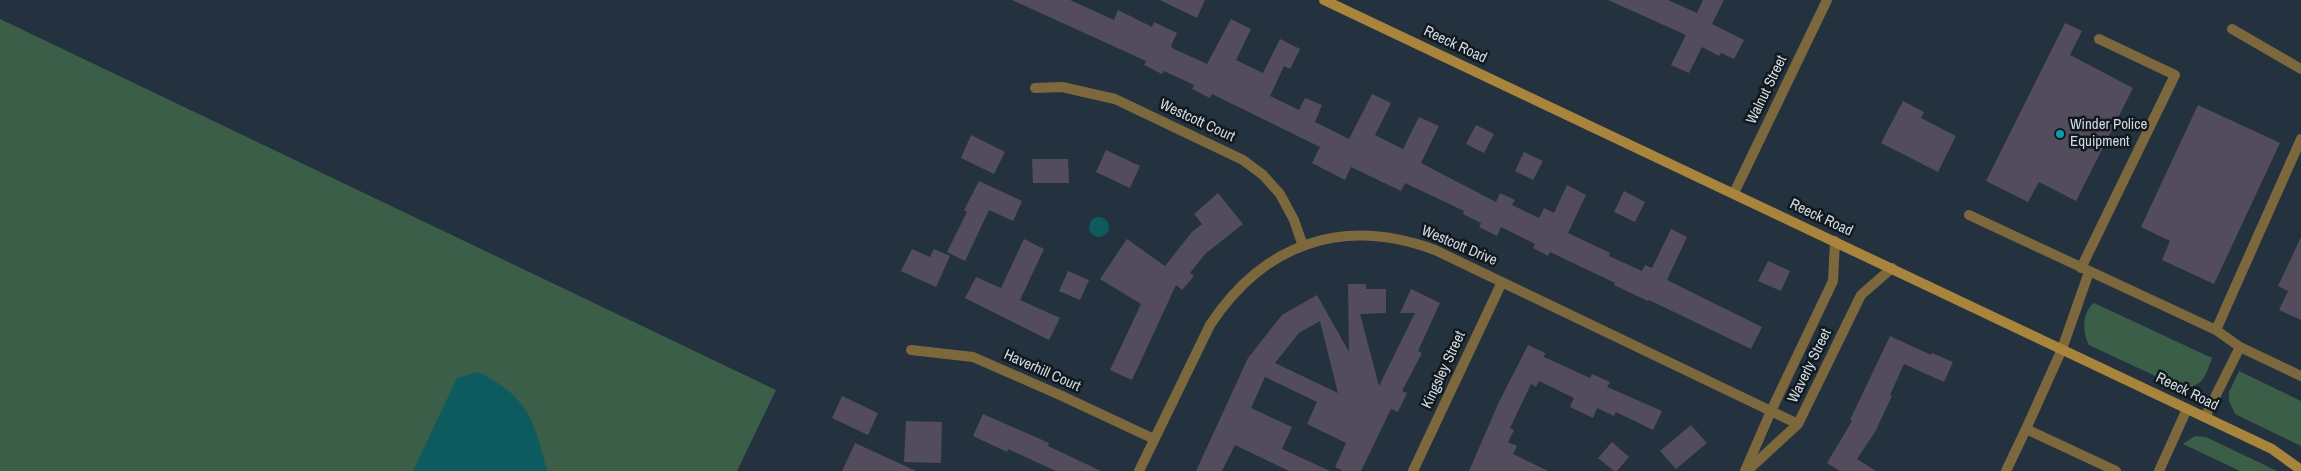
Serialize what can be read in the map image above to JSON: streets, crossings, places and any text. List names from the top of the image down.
{
  "streets": {
    "street": [
      "Reeck Road",
      "Walnut Street",
      "Westcott Court",
      "Westcott Drive",
      "Waverly Street",
      "Kingsley Street",
      "Haverhill Court"
    ]
  },
  "crossings": [
    ["Reeck Road", "Walnut Street"],
    ["Reeck Road", "Waverly Street"],
    ["Westcott Court", "Westcott Drive"],
    ["Westcott Drive", "Waverly Street"],
    ["Westcott Drive", "Kingsley Street"],
    ["Westcott Drive", "Haverhill Court"]
  ],
  "places": ["Winder Police Equipment"]
}
